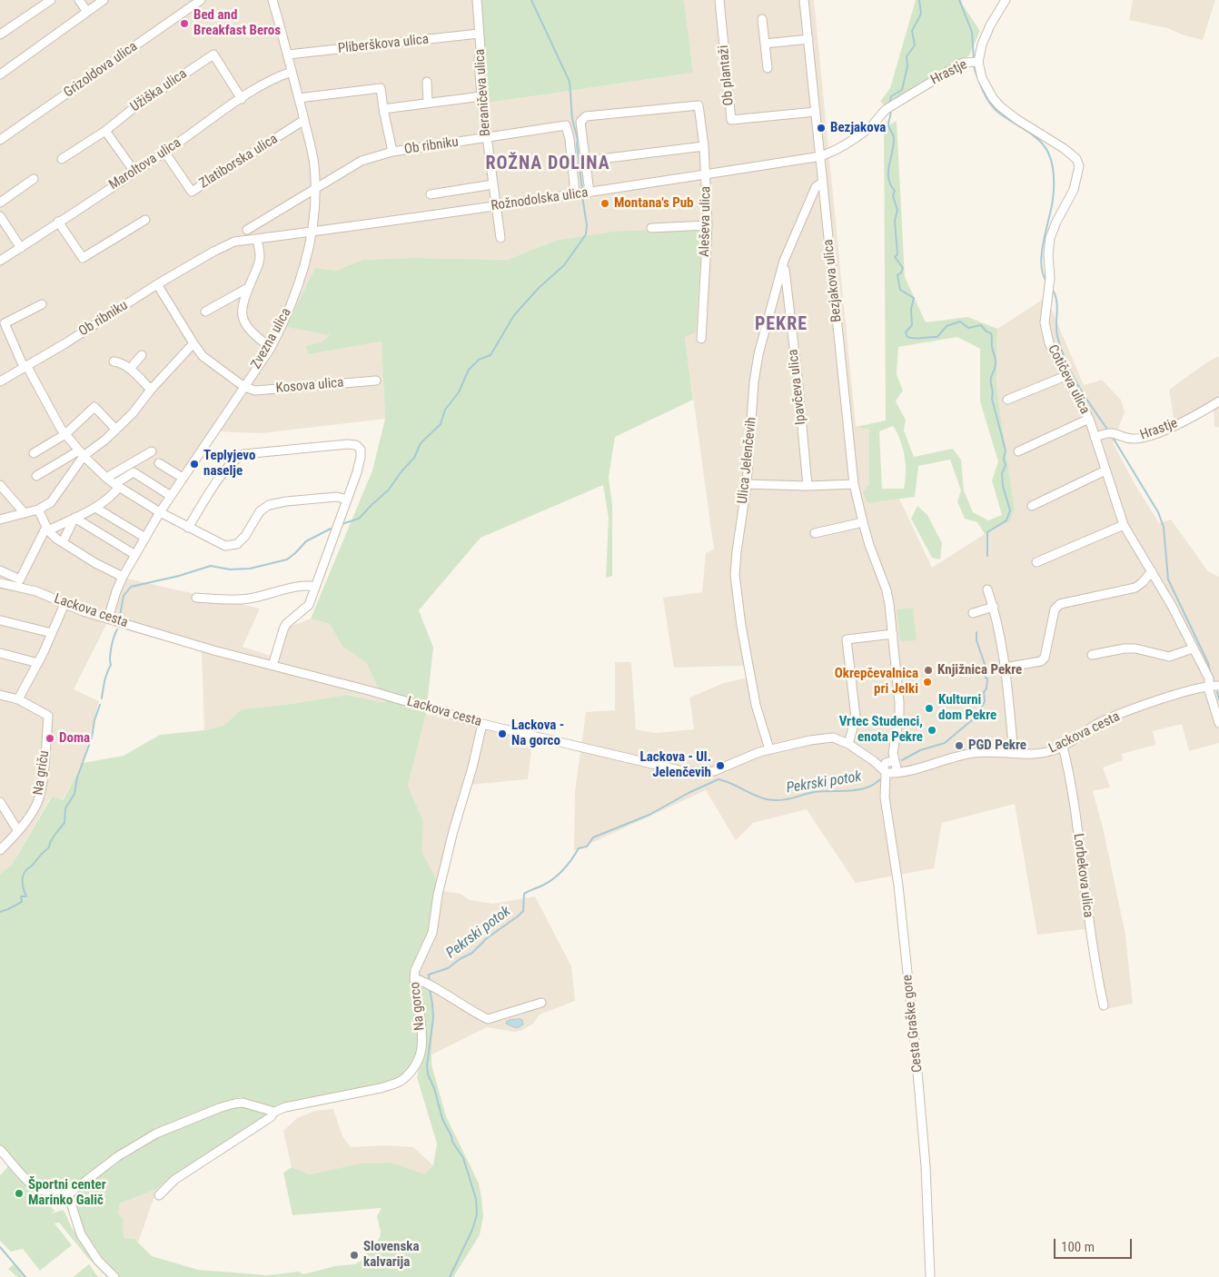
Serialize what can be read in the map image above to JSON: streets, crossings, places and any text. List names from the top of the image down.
{
  "streets": {
    "street": [
      "Pliberškova ulica",
      "Grizoldova ulica",
      "Hrastje",
      "Ob plantaži",
      "Užiška ulica",
      "Beraničeva ulica",
      "Ob ribniku",
      "Zlatiborska ulica",
      "Maroltova ulica",
      "Rožnodolska ulica",
      "Aleševa ulica",
      "Bezjakova ulica",
      "Zvezna ulica",
      "Cotičeva ulica",
      "Kosova ulica",
      "Ipavčeva ulica",
      "Ulica Jelenčevih",
      "Lackova cesta",
      "Na griču",
      "Lorbekova ulica",
      "Na gorco",
      "Cesta Graške gore"
    ]
  },
  "crossings": [
    ["Pliberškova ulica", "Beraničeva ulica"],
    ["Pliberškova ulica", "Zvezna ulica"],
    ["Hrastje", "Rožnodolska ulica"],
    ["Hrastje", "Bezjakova ulica"],
    ["Hrastje", "Cotičeva ulica"],
    ["Ob plantaži", "Bezjakova ulica"],
    ["Užiška ulica", "Maroltova ulica"],
    ["Beraničeva ulica", "Ob ribniku"],
    ["Beraničeva ulica", "Rožnodolska ulica"],
    ["Ob ribniku", "Rožnodolska ulica"],
    ["Ob ribniku", "Zvezna ulica"],
    ["Zlatiborska ulica", "Maroltova ulica"],
    ["Zlatiborska ulica", "Zvezna ulica"],
    ["Maroltova ulica", "Zvezna ulica"],
    ["Rožnodolska ulica", "Aleševa ulica"],
    ["Rožnodolska ulica", "Bezjakova ulica"],
    ["Rožnodolska ulica", "Zvezna ulica"],
    ["Bezjakova ulica", "Ulica Jelenčevih"],
    ["Bezjakova ulica", "Lackova cesta"],
    ["Bezjakova ulica", "Cesta Graške gore"],
    ["Zvezna ulica", "Kosova ulica"],
    ["Zvezna ulica", "Lackova cesta"],
    ["Cotičeva ulica", "Lackova cesta"],
    ["Ipavčeva ulica", "Ulica Jelenčevih"],
    ["Ulica Jelenčevih", "Lackova cesta"],
    ["Lackova cesta", "Lorbekova ulica"],
    ["Lackova cesta", "Na gorco"],
    ["Lackova cesta", "Cesta Graške gore"]
  ],
  "districts": ["ROŽNA DOLINA", "PEKRE"],
  "water": ["Pekrski potok"],
  "places": [
    "Bed and Breakfast Beros",
    "Bezjakova",
    "Montana's Pub",
    "Teplyjevo naselje",
    "Knjižnica Pekre",
    "Okrepčevalnica pri Jelki",
    "Kulturni dom Pekre",
    "Vrtec Studenci, enota Pekre",
    "Lackova - Na gorco",
    "Doma",
    "PGD Pekre",
    "Lackova - Ul. Jelenčevih",
    "Športni center Marinko Galič",
    "Slovenska kalvarija"
  ],
  "scale_bar": "100 m"
}
